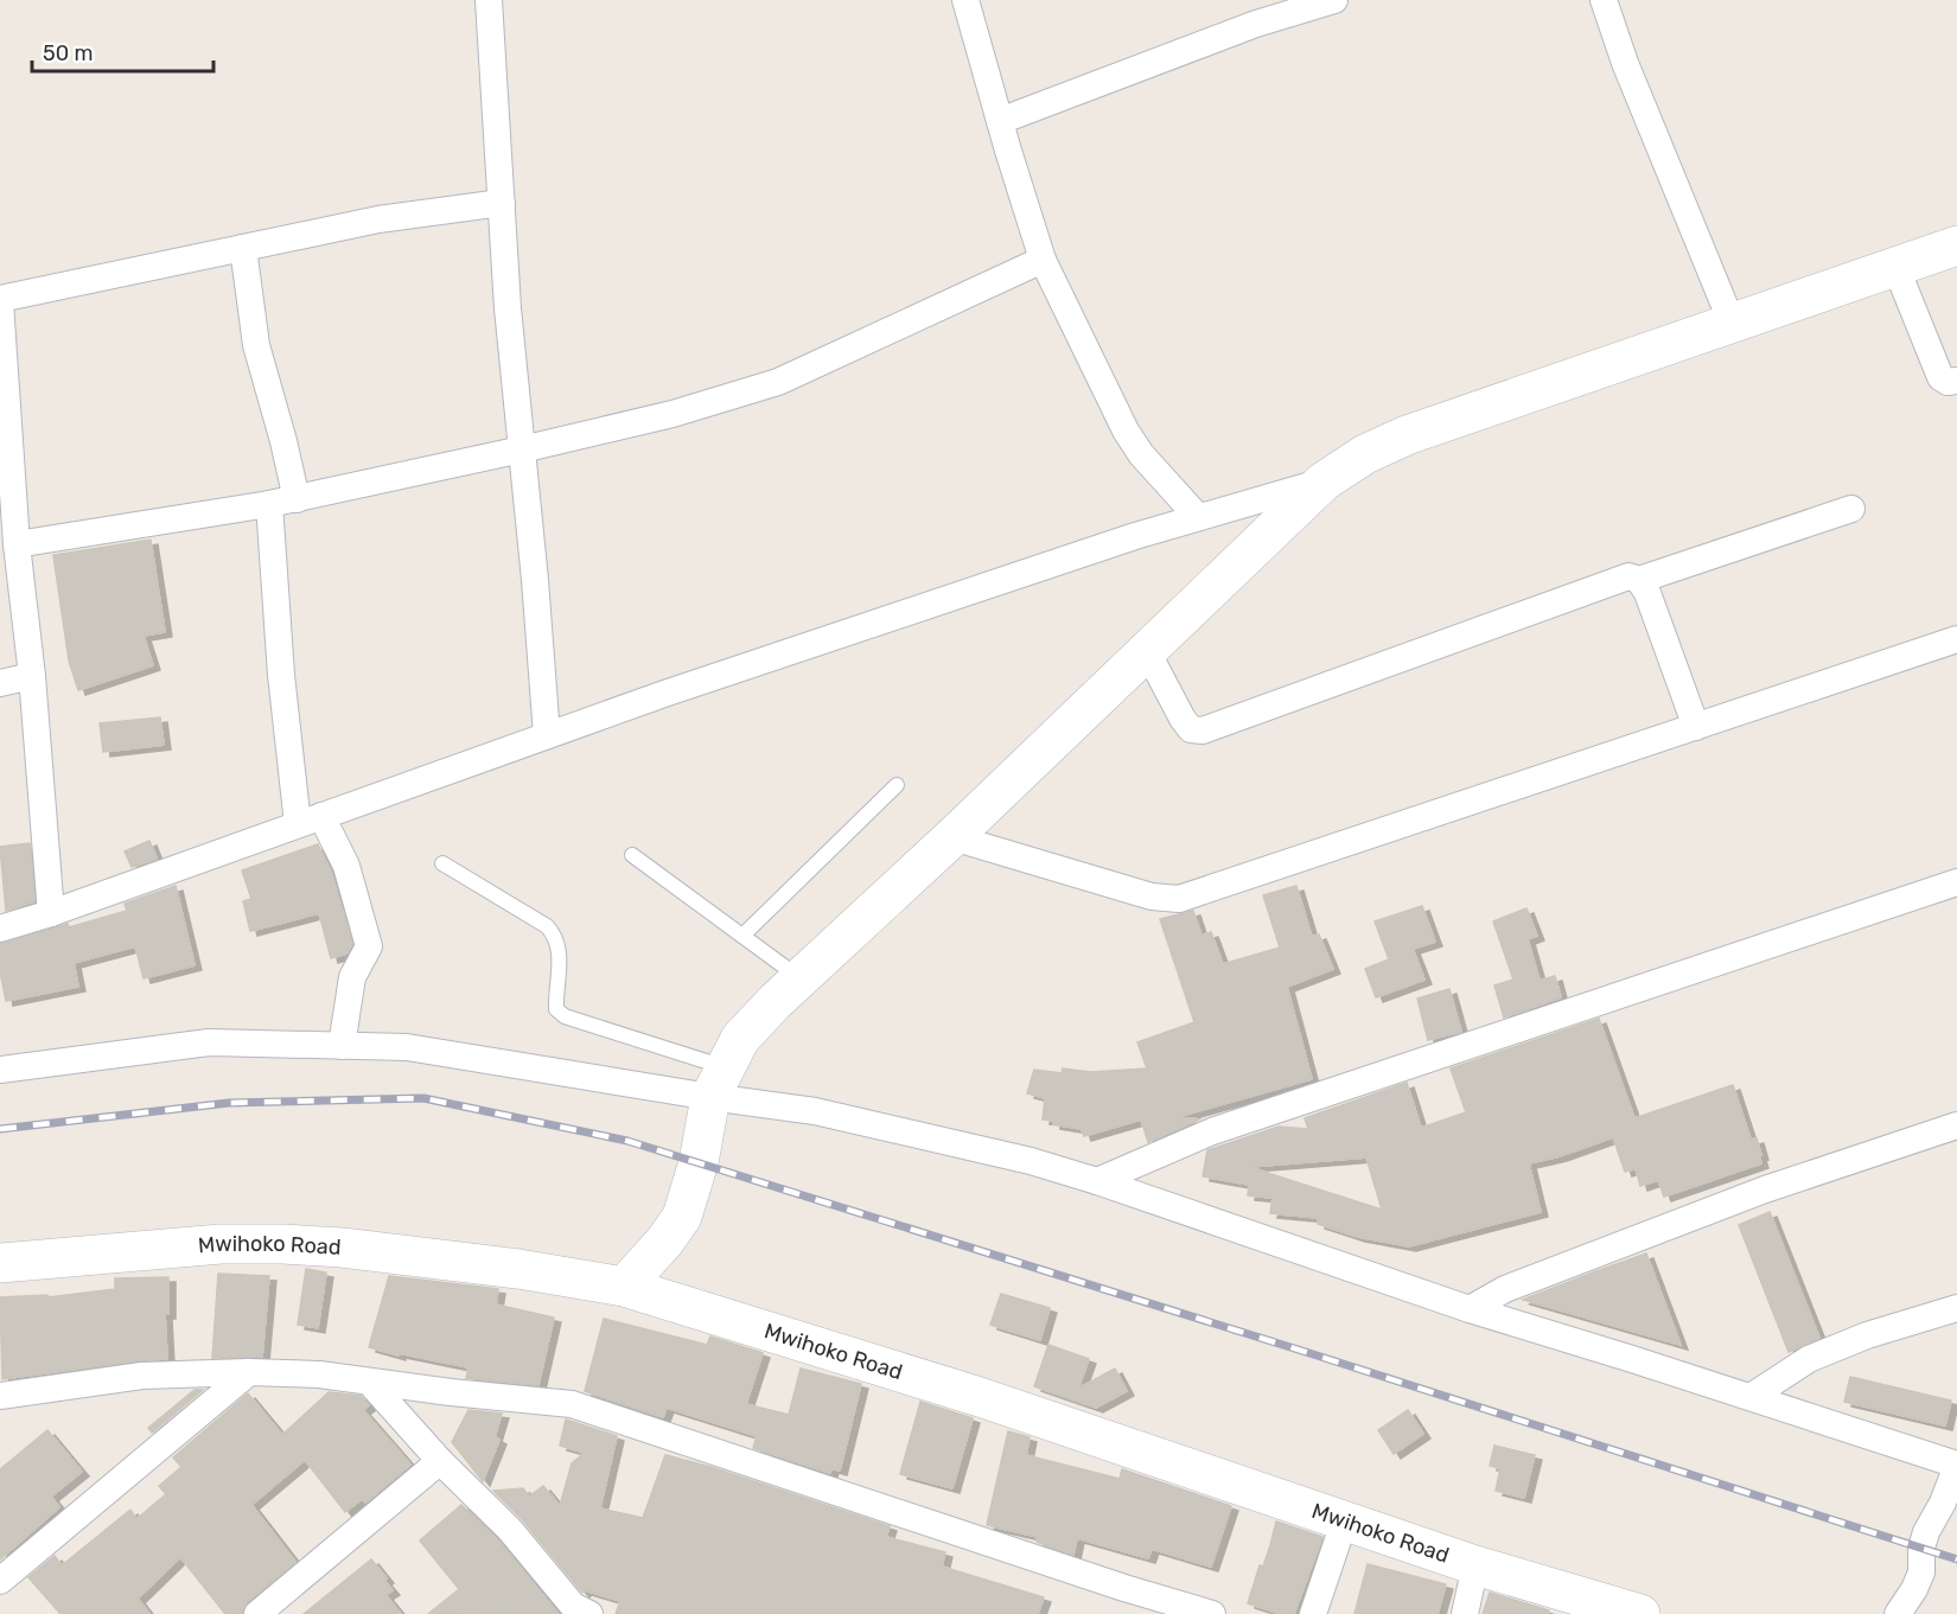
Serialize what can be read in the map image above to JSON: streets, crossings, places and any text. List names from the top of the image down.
{
  "streets": {
    "street": ["Mwihoko Road"]
  },
  "scale_bar": "50 m"
}
